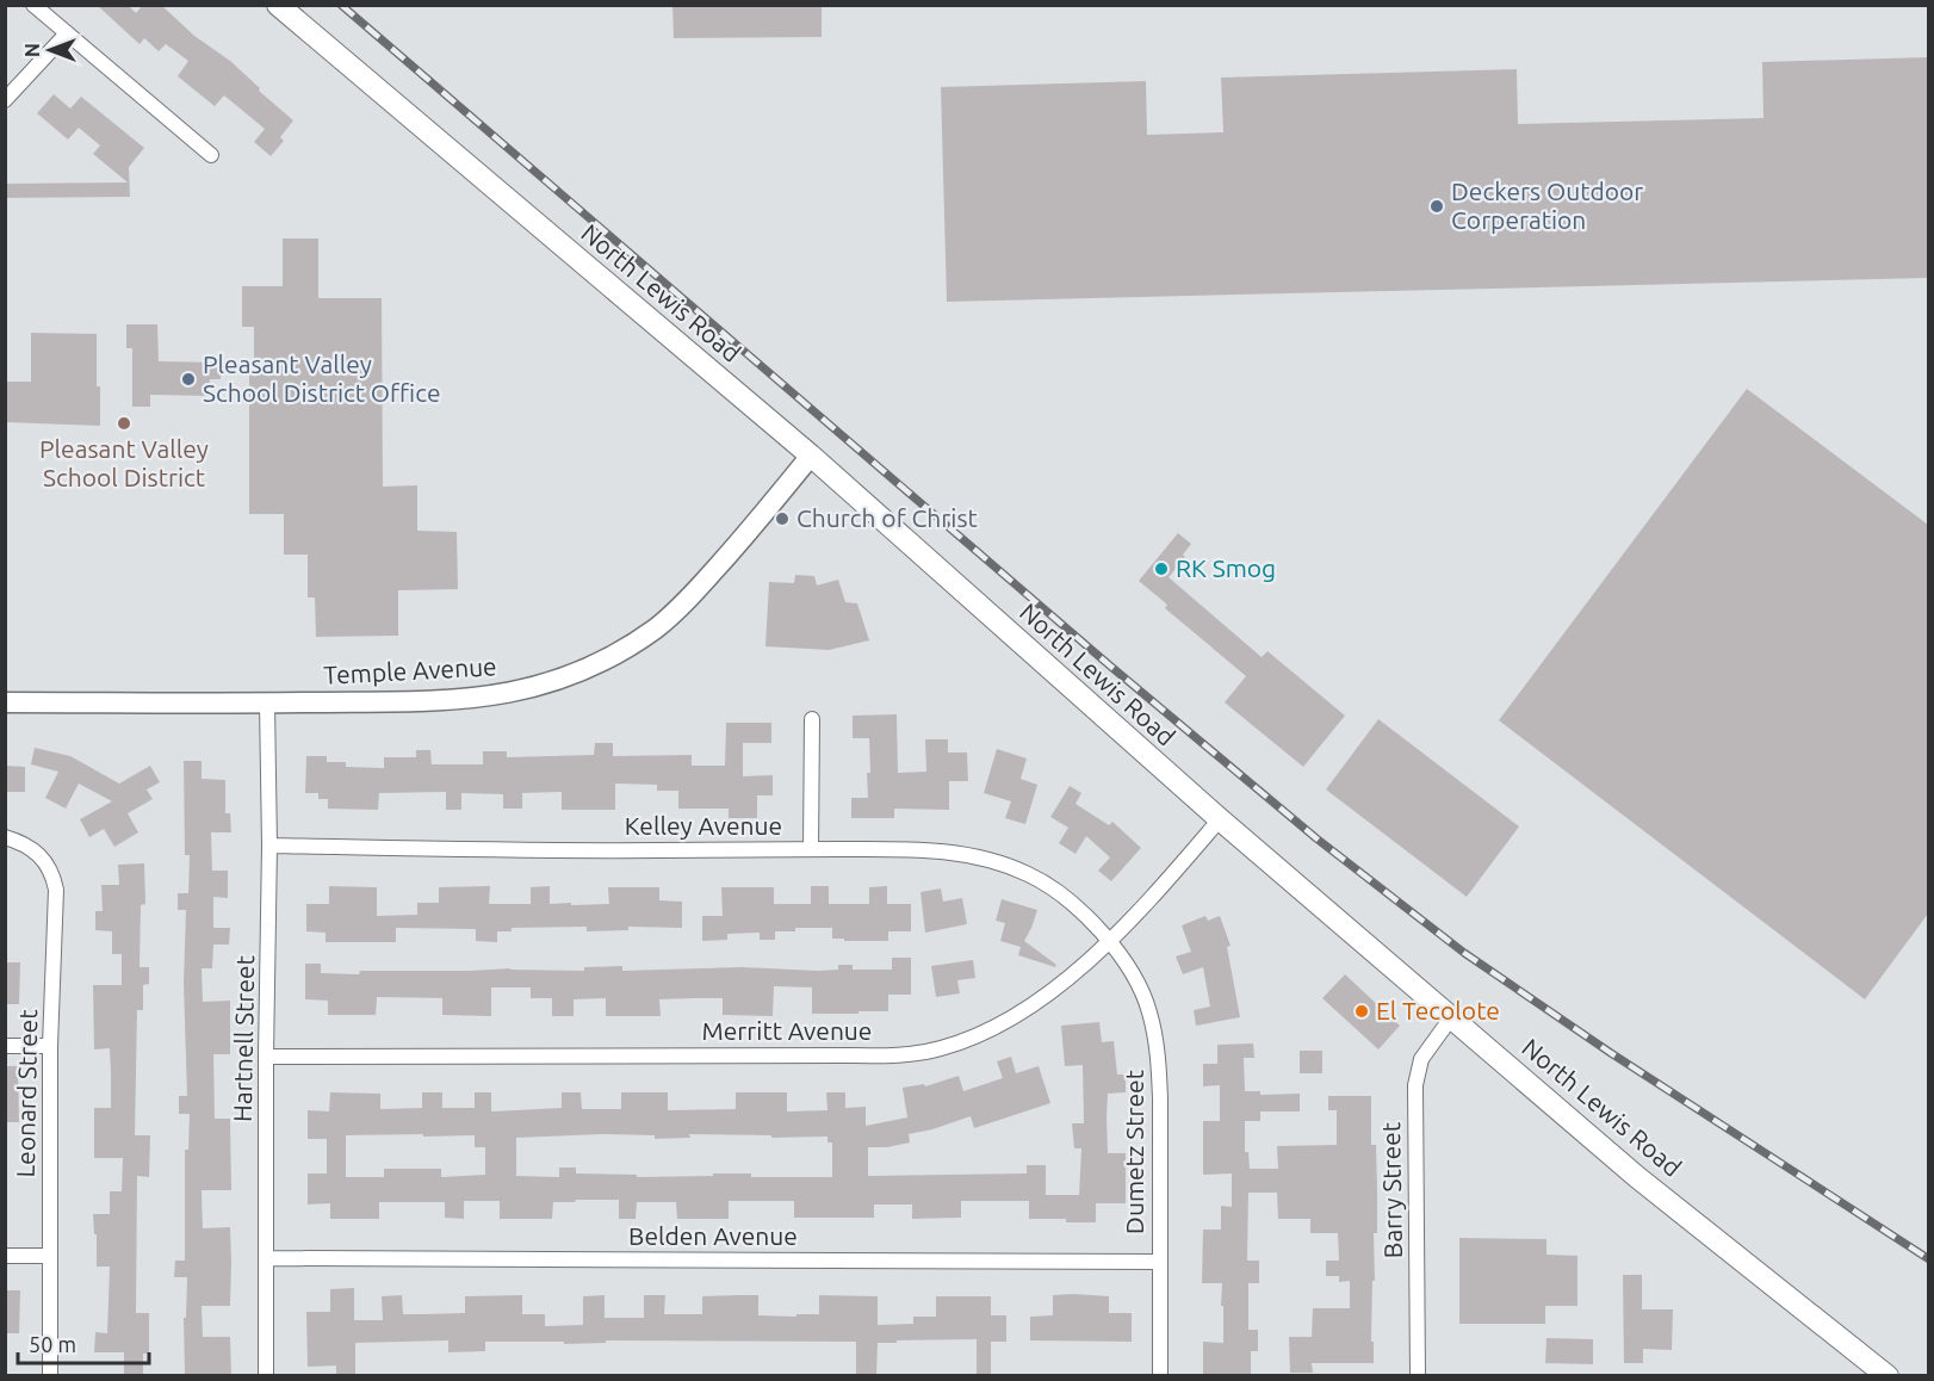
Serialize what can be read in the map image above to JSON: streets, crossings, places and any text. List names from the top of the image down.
{
  "streets": {
    "main road": ["North Lewis Road", "Temple Avenue"],
    "street": [
      "Kelley Avenue",
      "Merritt Avenue",
      "Hartnell Street",
      "Leonard Street",
      "Dumetz Street",
      "Barry Street",
      "Belden Avenue"
    ]
  },
  "crossings": [
    ["North Lewis Road", "Temple Avenue"],
    ["North Lewis Road", "Merritt Avenue"],
    ["North Lewis Road", "Barry Street"],
    ["Temple Avenue", "Hartnell Street"],
    ["Kelley Avenue", "Merritt Avenue"],
    ["Kelley Avenue", "Hartnell Street"],
    ["Kelley Avenue", "Dumetz Street"],
    ["Merritt Avenue", "Hartnell Street"],
    ["Merritt Avenue", "Dumetz Street"],
    ["Hartnell Street", "Belden Avenue"],
    ["Dumetz Street", "Belden Avenue"]
  ],
  "places": [
    "Deckers Outdoor Corperation",
    "Pleasant Valley School District Office",
    "Pleasant Valley School District",
    "Church of Christ",
    "RK Smog",
    "El Tecolote"
  ],
  "scale_bar": "50 m",
  "north": "left"
}
